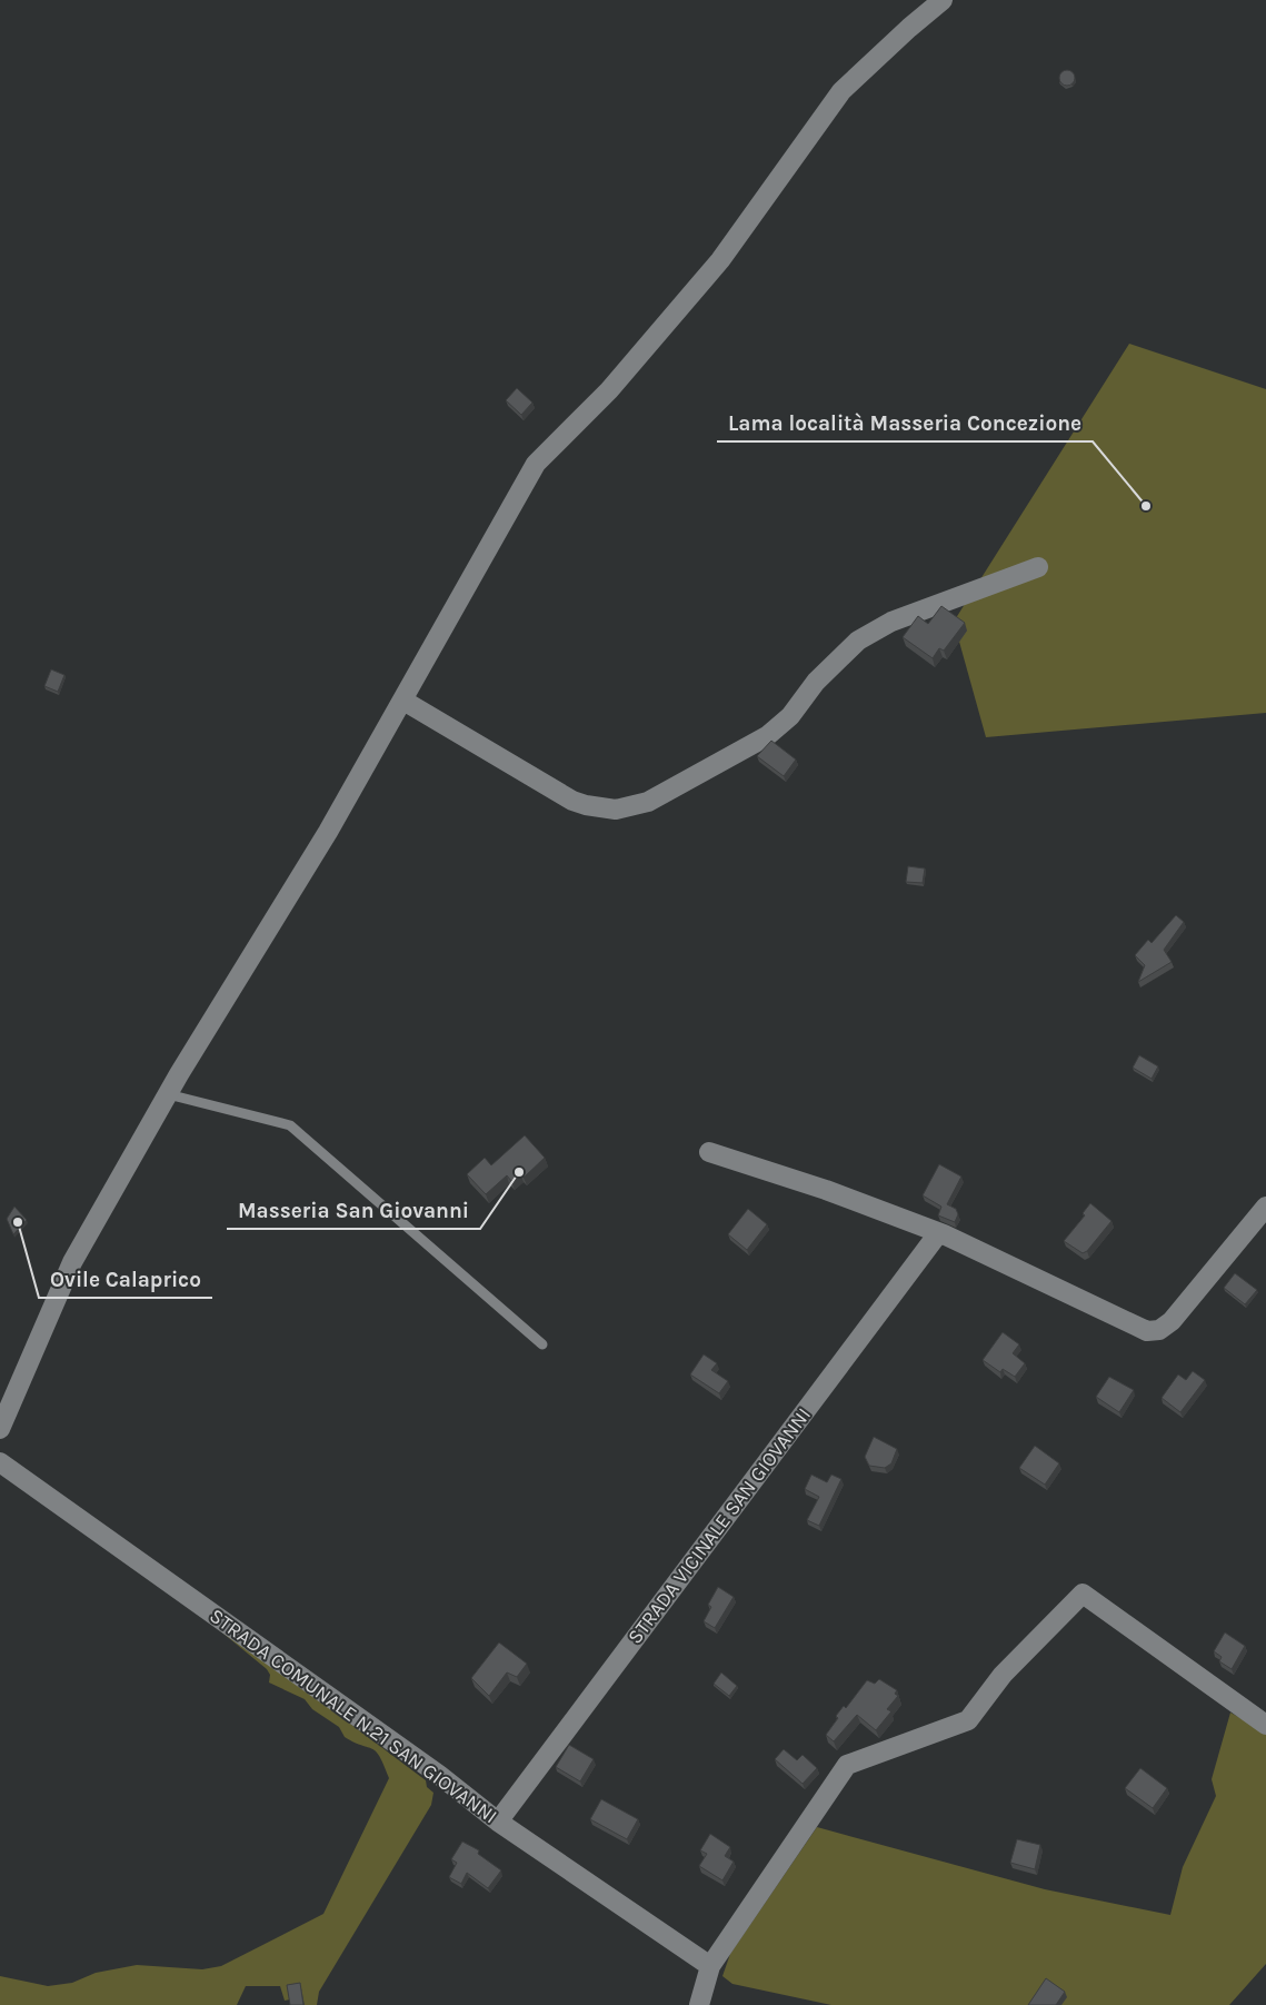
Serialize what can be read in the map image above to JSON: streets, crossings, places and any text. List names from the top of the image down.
{
  "streets": {
    "street": ["STRADA VICINALE SAN GIOVANNI", "STRADA COMUNALE N.21 SAN GIOVANNI"]
  },
  "crossings": [
    ["STRADA VICINALE SAN GIOVANNI", "STRADA COMUNALE N.21 SAN GIOVANNI"]
  ],
  "places": ["Lama località Masseria Concezione", "Masseria San Giovanni", "Ovile Calaprico"]
}
